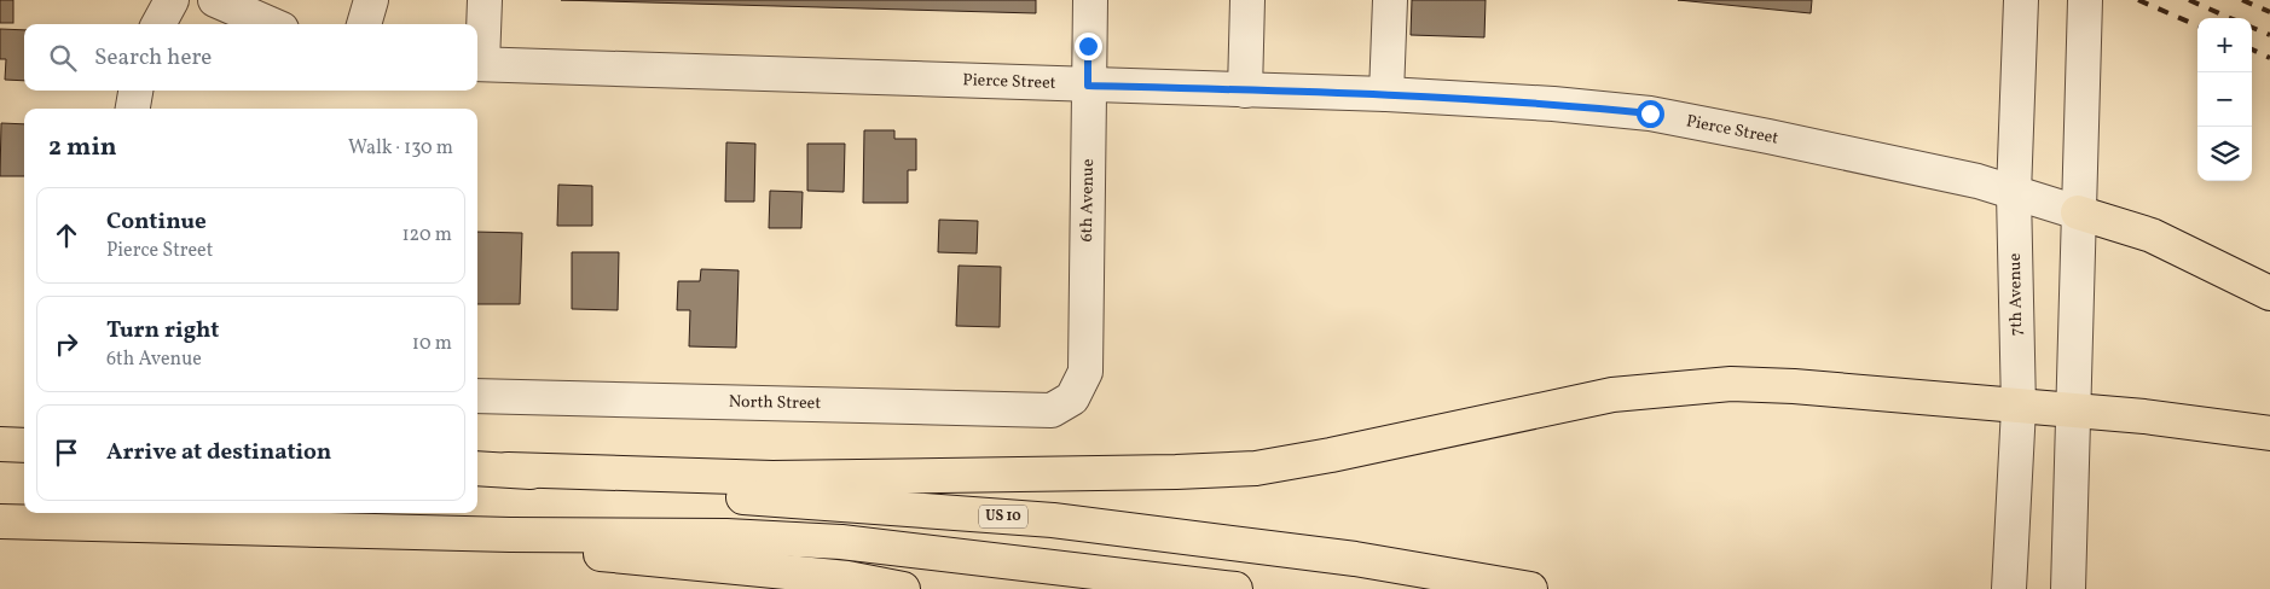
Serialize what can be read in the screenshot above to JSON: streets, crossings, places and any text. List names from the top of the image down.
{
  "streets": {
    "highway": ["US 10"],
    "street": [
      "Pierce Street",
      "6th Avenue",
      "7th Avenue",
      "North Street"
    ]
  },
  "crossings": [
    ["Pierce Street", "6th Avenue"],
    ["Pierce Street", "7th Avenue"],
    ["6th Avenue", "North Street"]
  ],
  "page": {
    "map_buttons": ["+", "−"],
    "search": "Search here",
    "heading": ["2 min", "Walk · 130 m"],
    "list": [
      ["Continue", "Pierce Street", "120 m"],
      ["Turn right", "6th Avenue", "10 m"],
      "Arrive at destination"
    ]
  }
}
